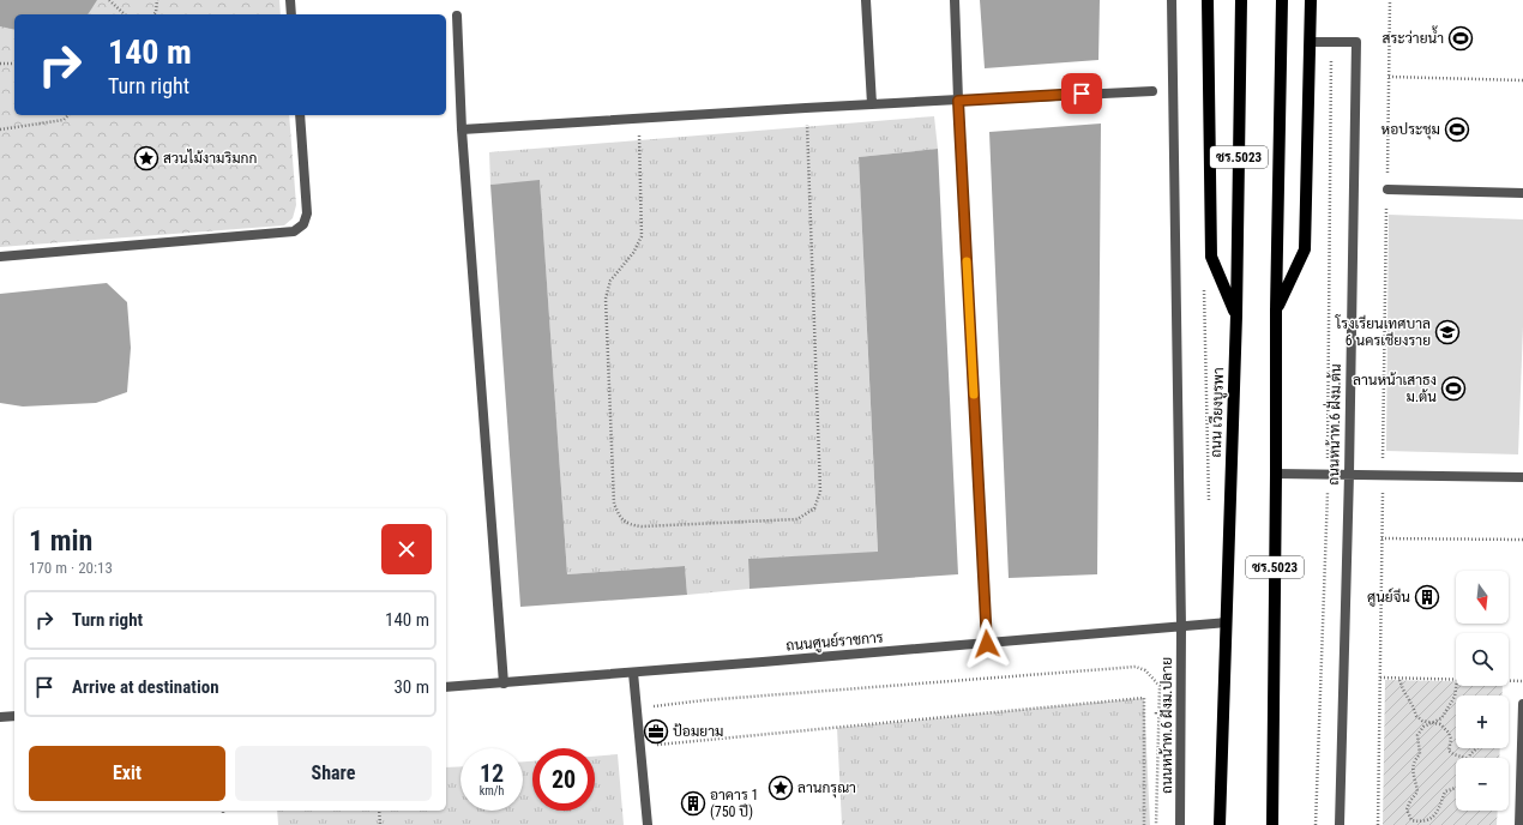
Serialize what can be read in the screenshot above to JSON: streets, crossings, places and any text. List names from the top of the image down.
{
  "streets": {
    "main road": ["ชร.5023", "ถนน เวียงบูรพา"],
    "street": ["ถนนหน้าท.6 ฝั่งม.ต้น", "ถนนศูนย์ราชการ", "ถนนหน้าท.6 ฝั่งม.ปลาย"]
  },
  "crossings": [
    ["ถนน เวียงบูรพา", "ถนนศูนย์ราชการ"],
    ["ถนนศูนย์ราชการ", "ถนนหน้าท.6 ฝั่งม.ปลาย"]
  ],
  "places": {
    "sports": ["สระว่ายน้ำ", "หอประชุม", "ลานหน้าเสาธง ม.ต้น"],
    "place": ["สวนไม้งามริมกก", "ลานกรุณา"],
    "school or university": ["โรงเรียนเทศบาล 6 นครเชียงราย"],
    "building": ["ศูนย์จีน", "อาคาร 1 (750 ปี)"],
    "office": ["ป้อมยาม"]
  },
  "north": "bottom",
  "page": {
    "turn": ["140 m", "Turn right"],
    "heading": ["1 min", "170 m · 20:13"],
    "map_buttons": ["+", "−"],
    "list": [
      {
        "name": "Turn right",
        "value": "140 m"
      },
      {
        "name": "Arrive at destination",
        "value": "30 m"
      }
    ],
    "buttons": ["Exit", "Share"],
    "speed": "12 km/h",
    "limit": "20"
  }
}
